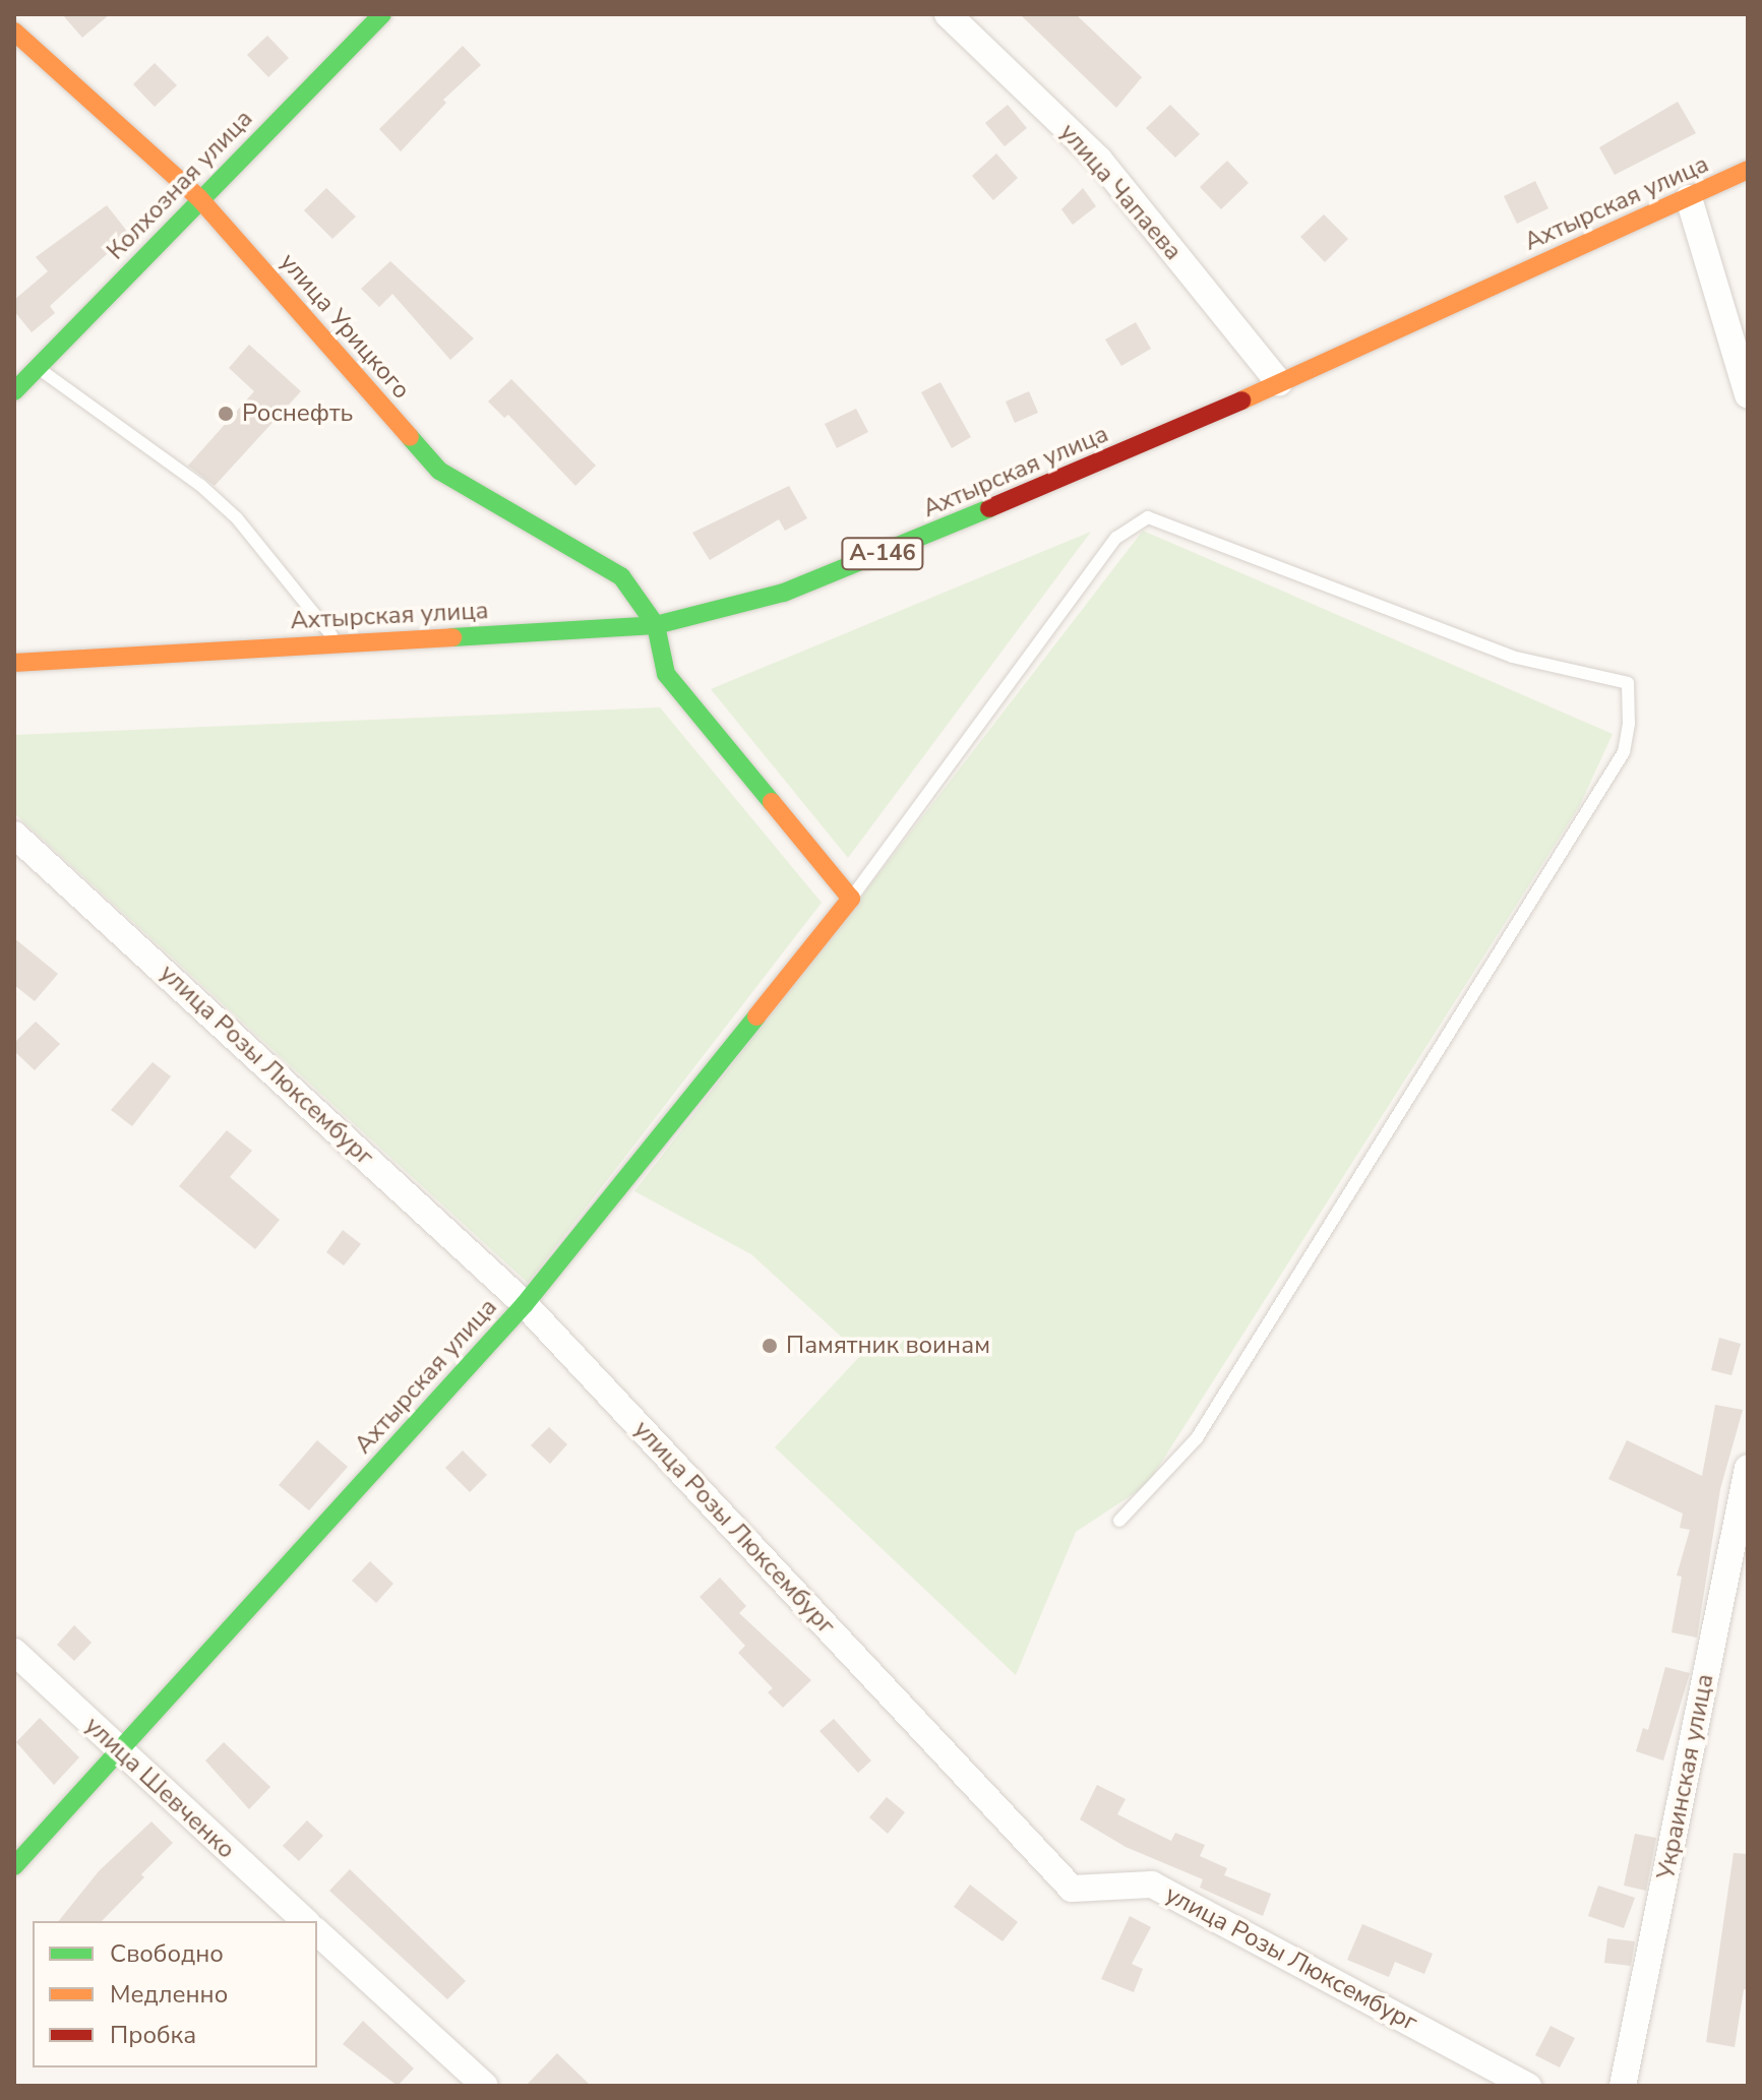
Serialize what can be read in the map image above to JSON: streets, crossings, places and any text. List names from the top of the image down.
{
  "streets": {
    "main road": [
      "Колхозная улица",
      "Ахтырская улица",
      "улица Урицкого",
      "А-146"
    ],
    "street": [
      "улица Чапаева",
      "улица Розы Люксембург",
      "Украинская улица",
      "улица Шевченко"
    ]
  },
  "crossings": [
    ["Колхозная улица", "улица Урицкого"],
    ["улица Чапаева", "Ахтырская улица"],
    ["Ахтырская улица", "улица Урицкого"],
    ["Ахтырская улица", "улица Розы Люксембург"],
    ["Ахтырская улица", "улица Шевченко"]
  ],
  "places": ["Роснефть", "Памятник воинам"],
  "legend": ["Свободно", "Медленно", "Пробка"]
}
